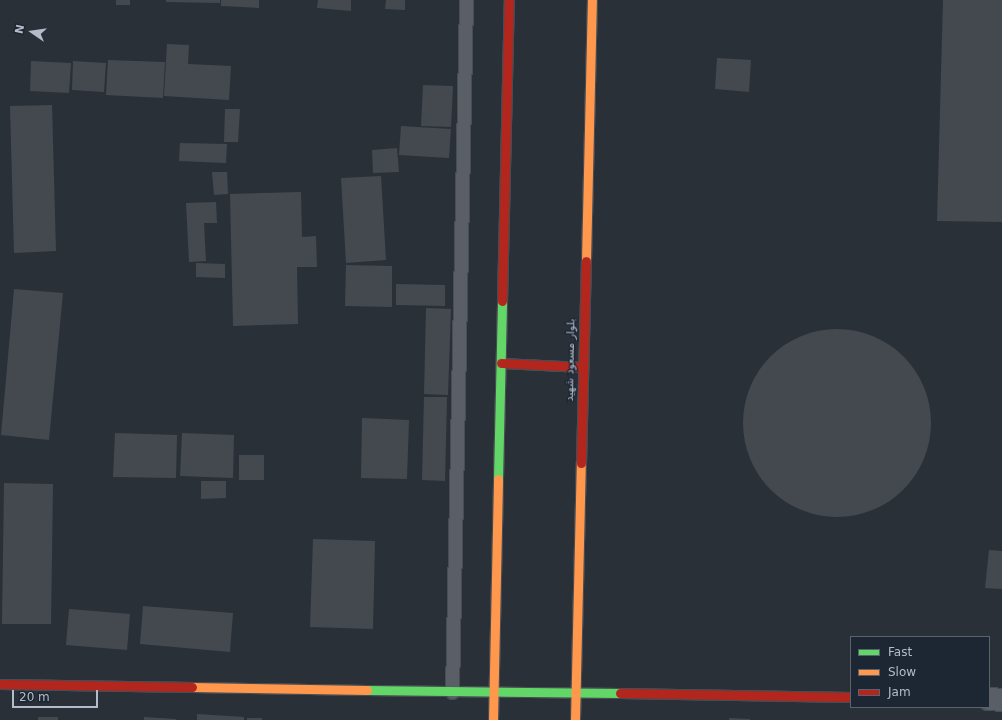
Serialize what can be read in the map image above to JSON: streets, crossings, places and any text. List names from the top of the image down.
{
  "streets": {
    "main road": ["بلوار مسعود شهید"]
  },
  "legend": ["Fast", "Slow", "Jam"],
  "scale_bar": "20 m",
  "north": "left"
}
